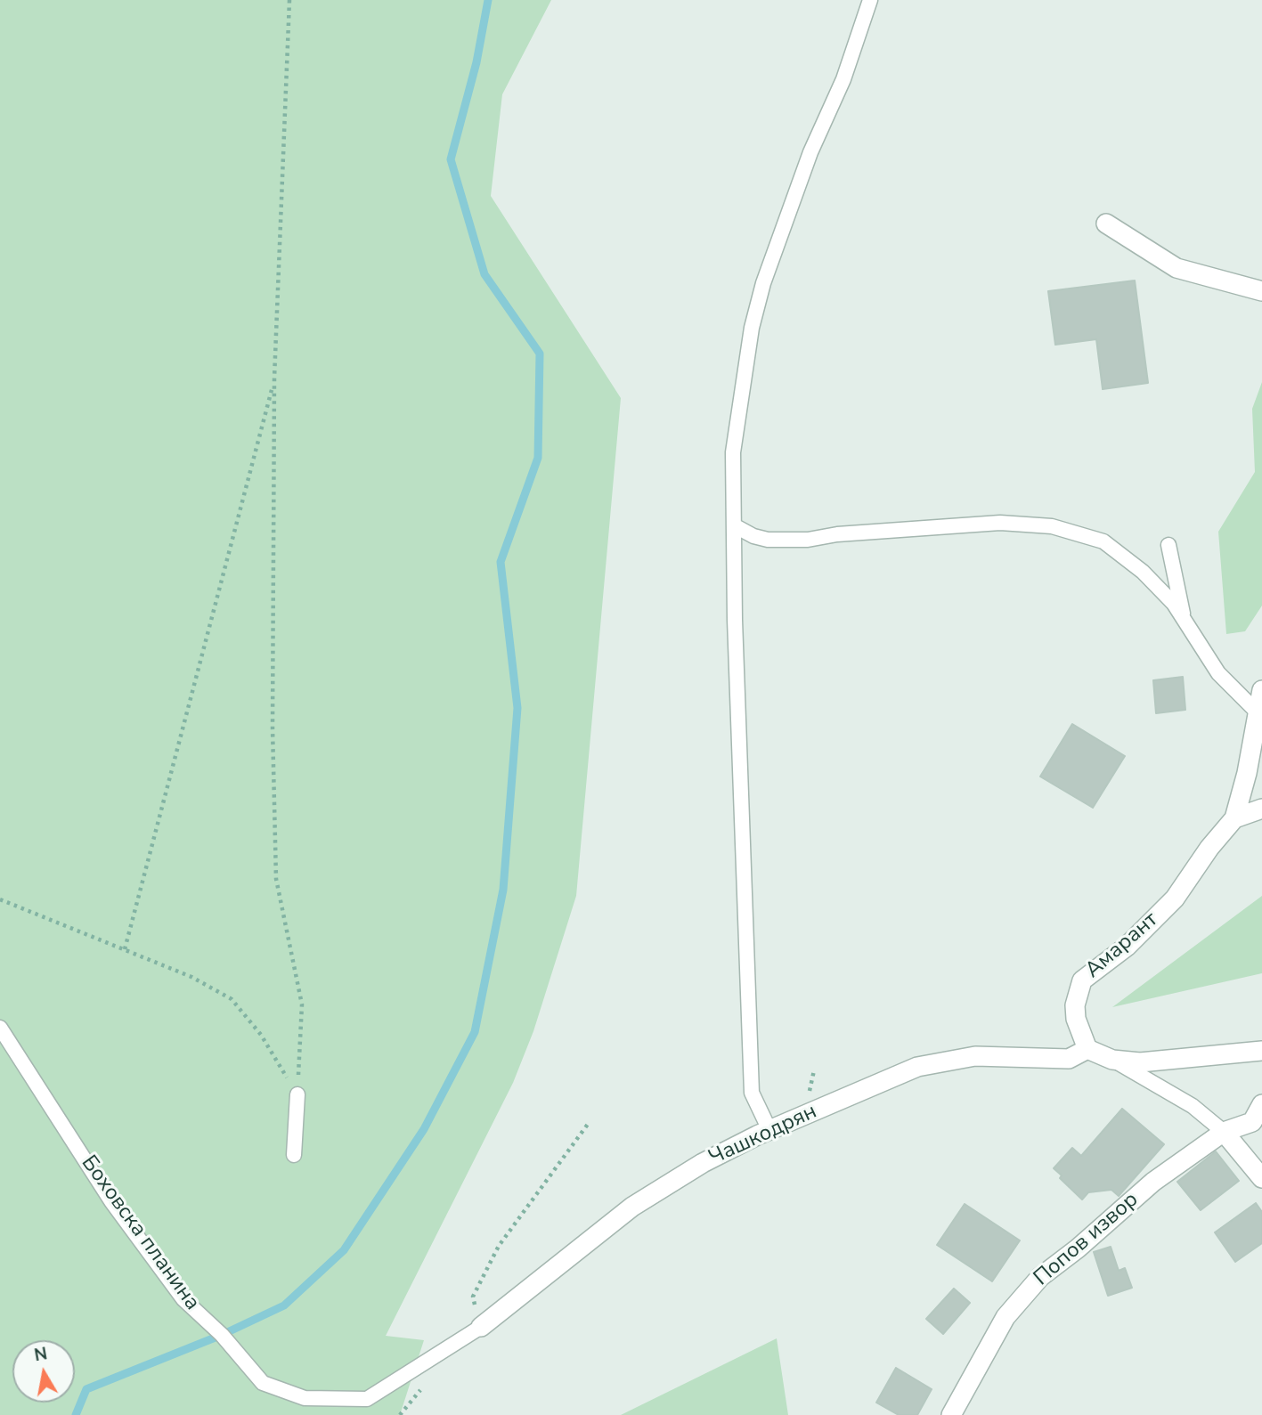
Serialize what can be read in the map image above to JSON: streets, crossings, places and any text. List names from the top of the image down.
{
  "streets": {
    "street": ["Амарант", "Чашкодрян", "Попов извор"],
    "lane": ["Боховска планина"]
  },
  "crossings": [
    ["Амарант", "Чашкодрян"],
    ["Чашкодрян", "Боховска планина"]
  ],
  "north": "top"
}
